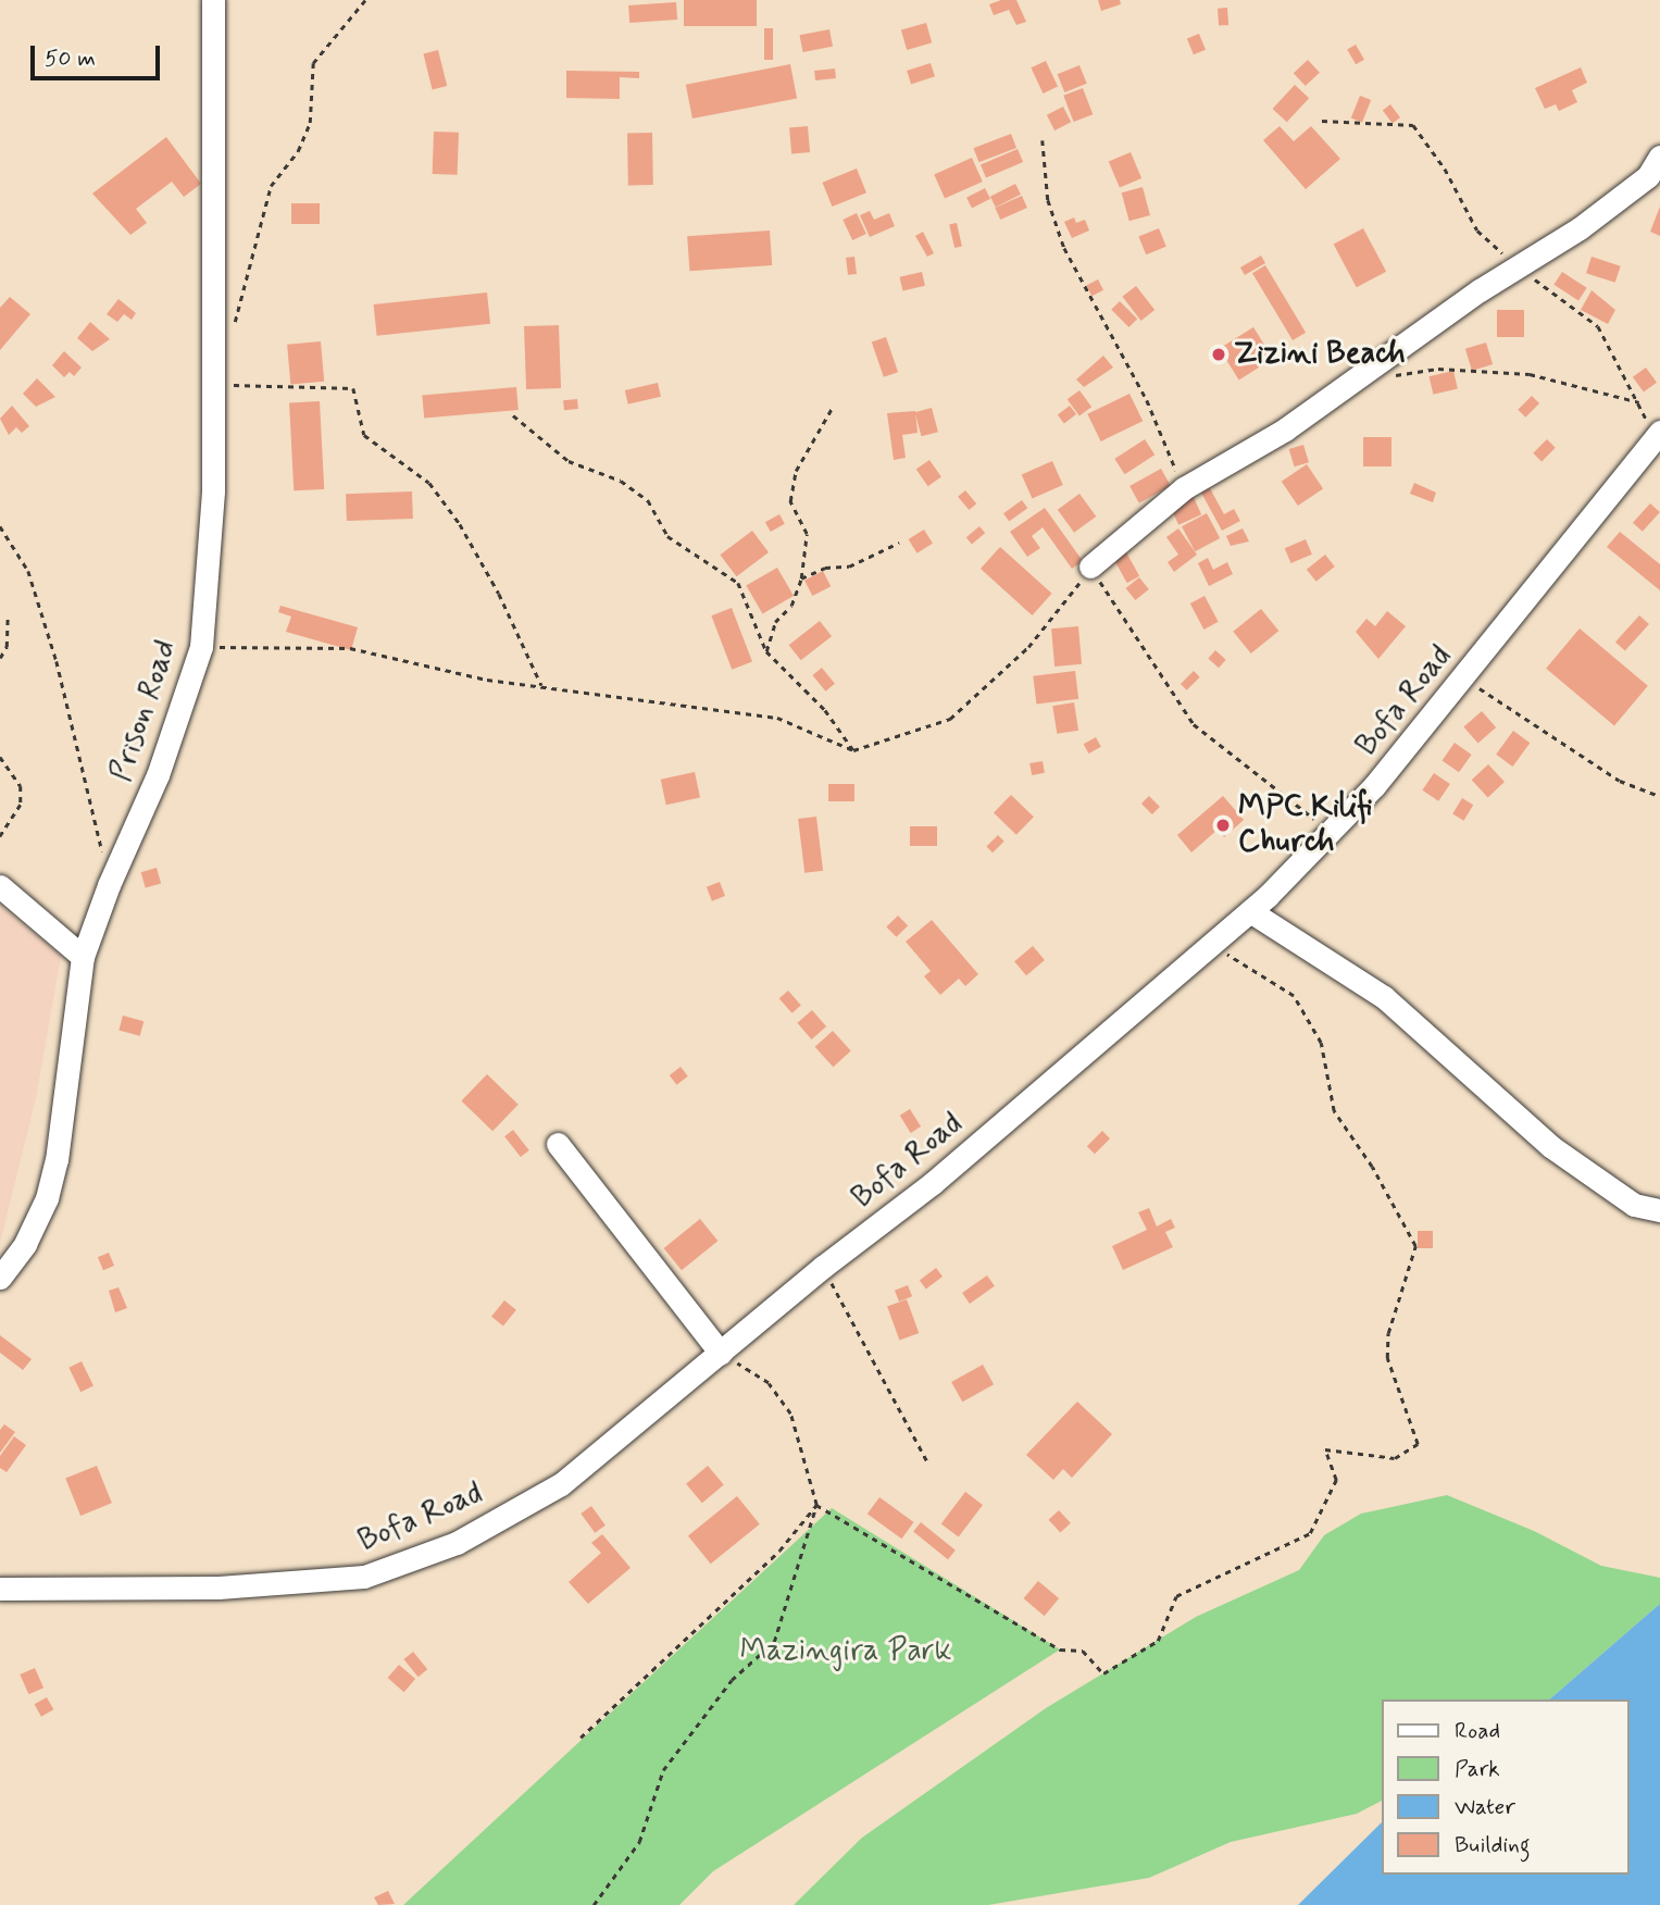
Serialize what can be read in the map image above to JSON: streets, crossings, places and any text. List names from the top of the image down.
{
  "streets": {
    "street": ["Bofa Road", "Prison Road"]
  },
  "parks": ["Mazingira Park"],
  "places": ["Zizini Beach", "MPC Kilifi Church"],
  "legend": [
    "Road",
    "Park",
    "Water",
    "Building"
  ],
  "scale_bar": "50 m"
}
